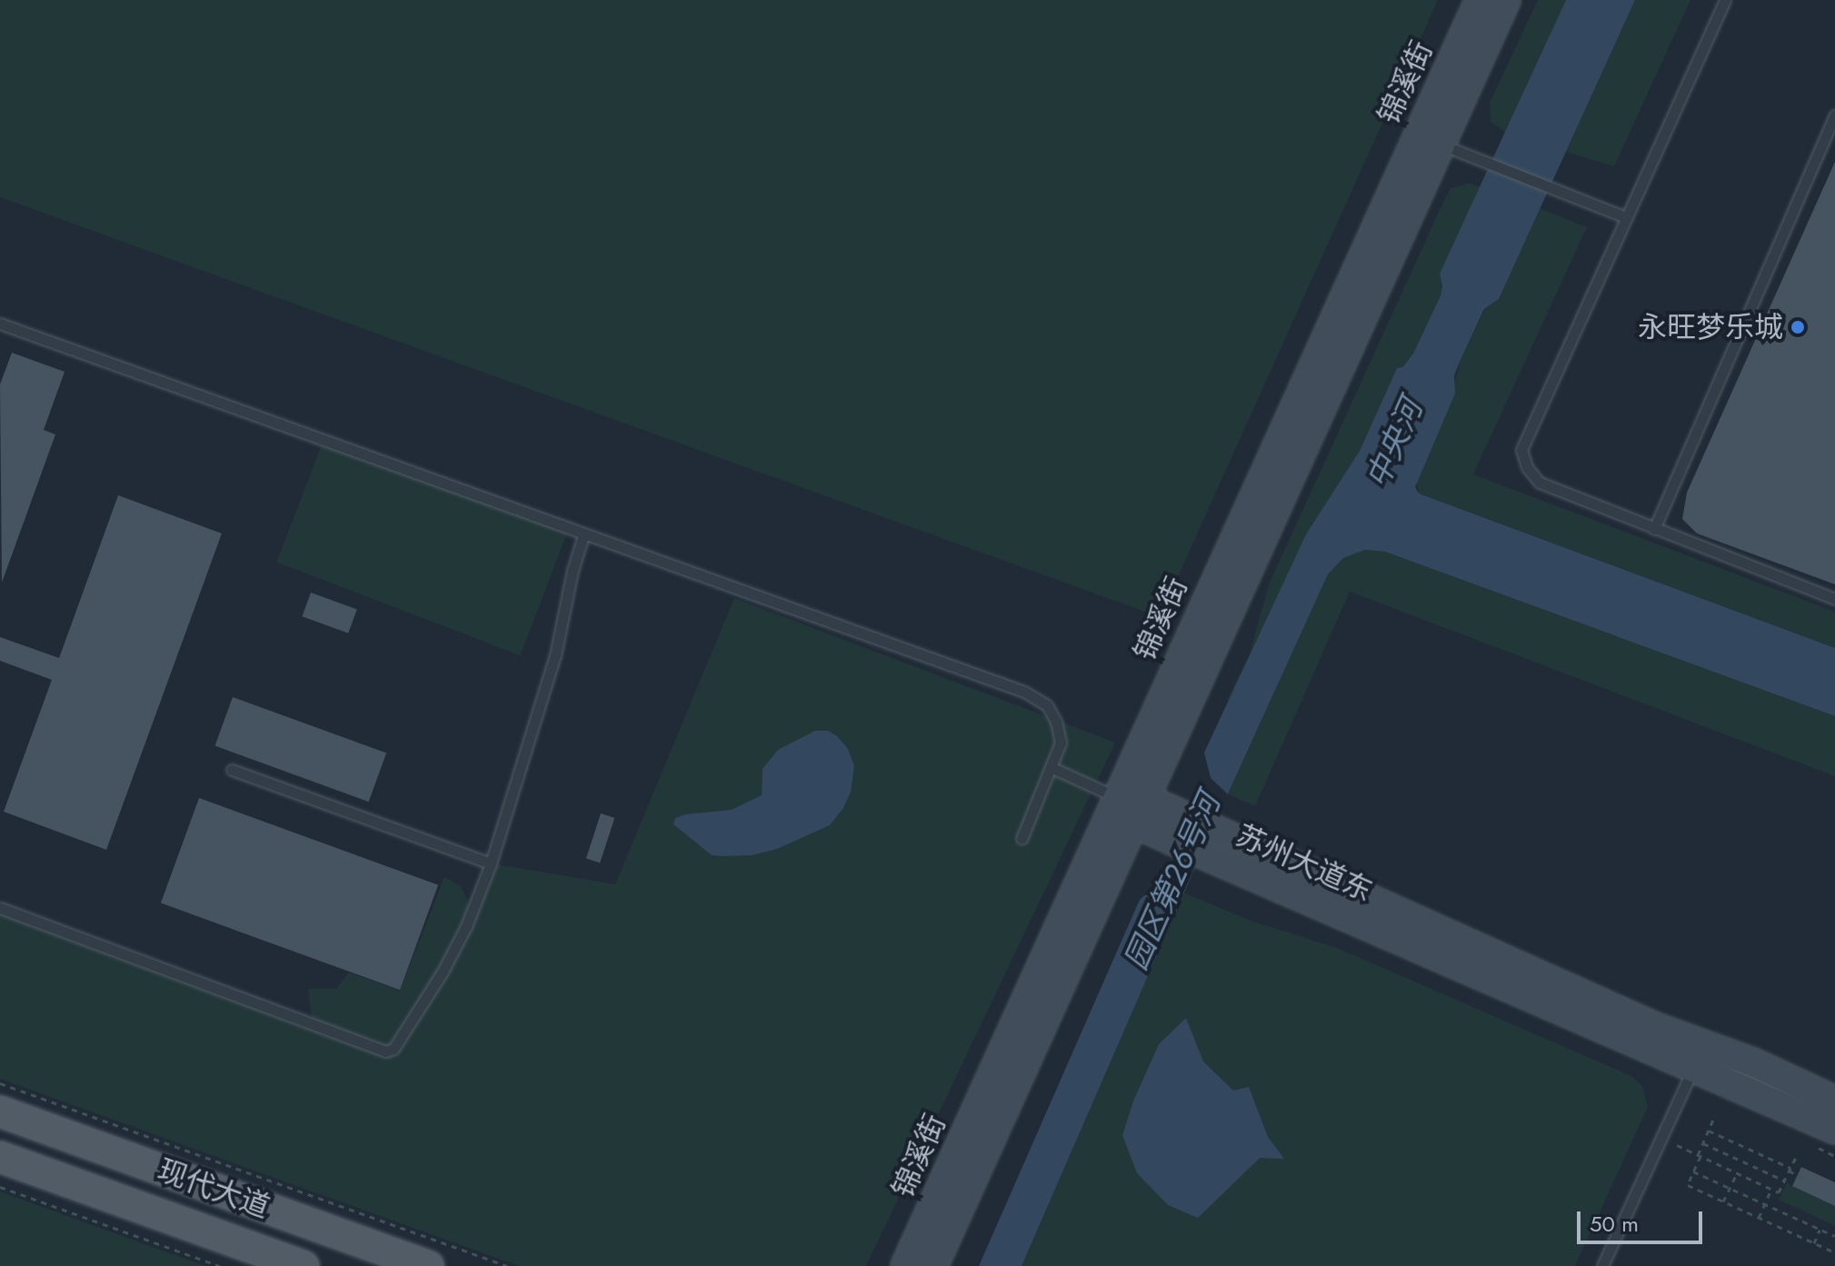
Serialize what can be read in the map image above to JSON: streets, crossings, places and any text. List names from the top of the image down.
{
  "streets": {
    "main road": ["锦溪街", "苏州大道东", "现代大道"]
  },
  "crossings": [
    ["锦溪街", "苏州大道东"]
  ],
  "water": ["中央河", "园区第26号河"],
  "places": ["永旺梦乐城"],
  "scale_bar": "50 m"
}
